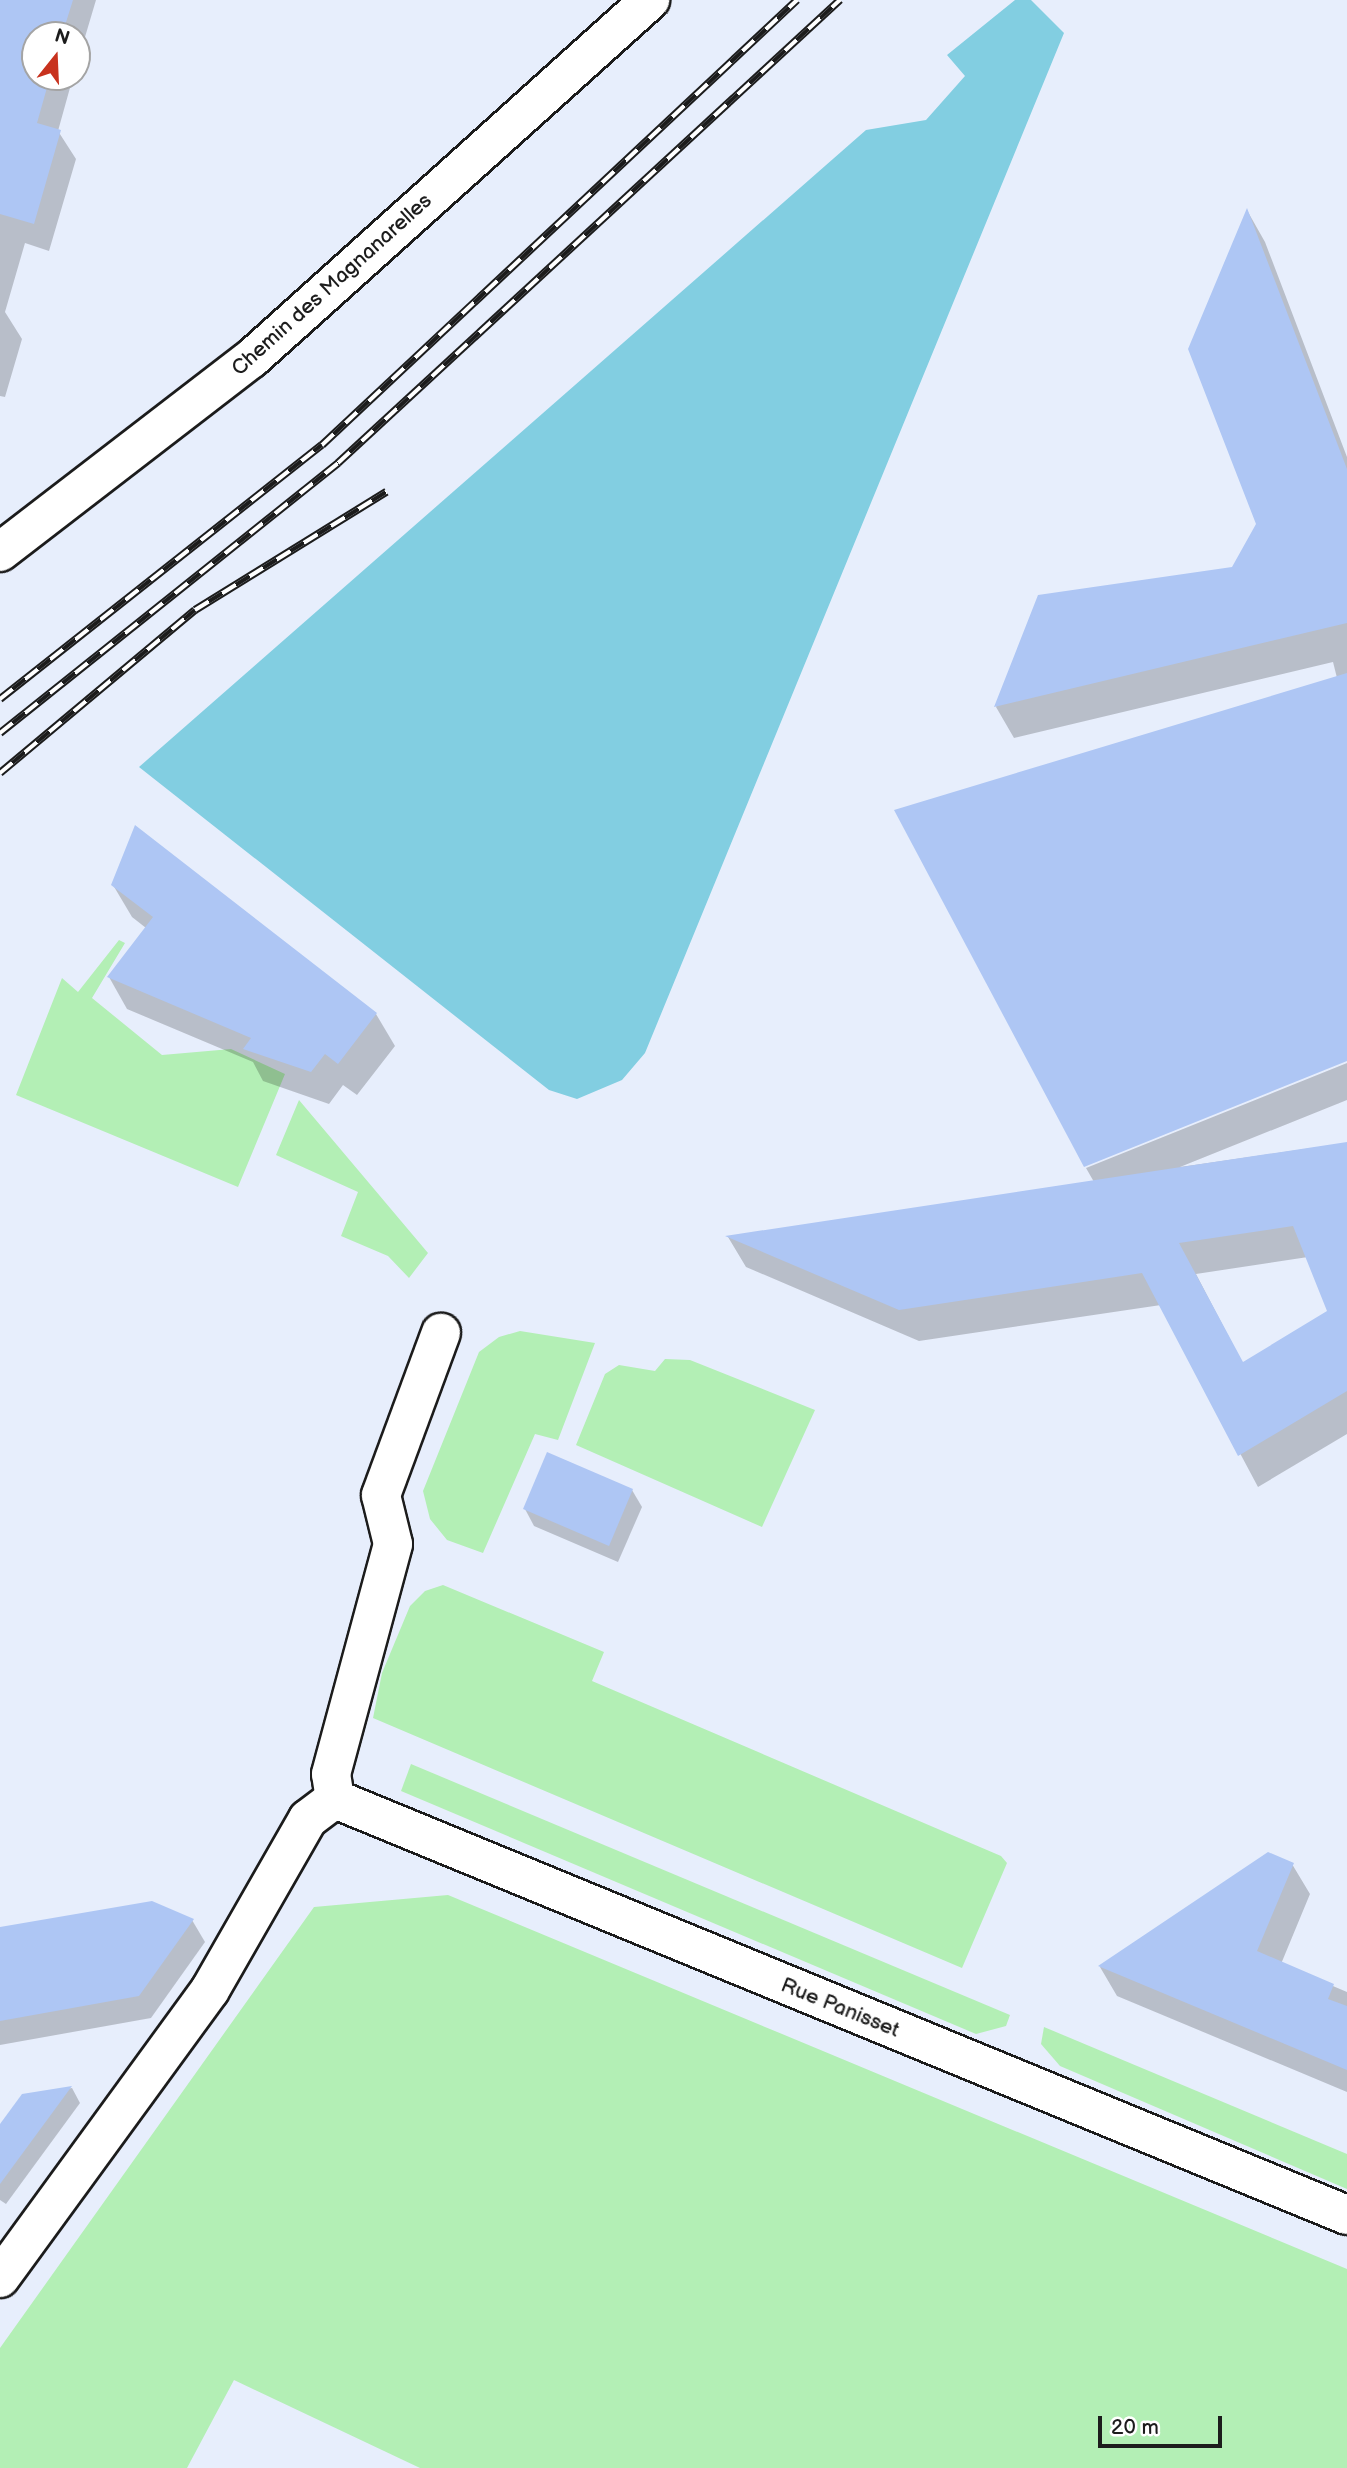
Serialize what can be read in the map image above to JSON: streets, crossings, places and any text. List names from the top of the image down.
{
  "streets": {
    "street": ["Chemin des Magnanarelles", "Rue Panisset"]
  },
  "scale_bar": "20 m",
  "north": "top"
}
